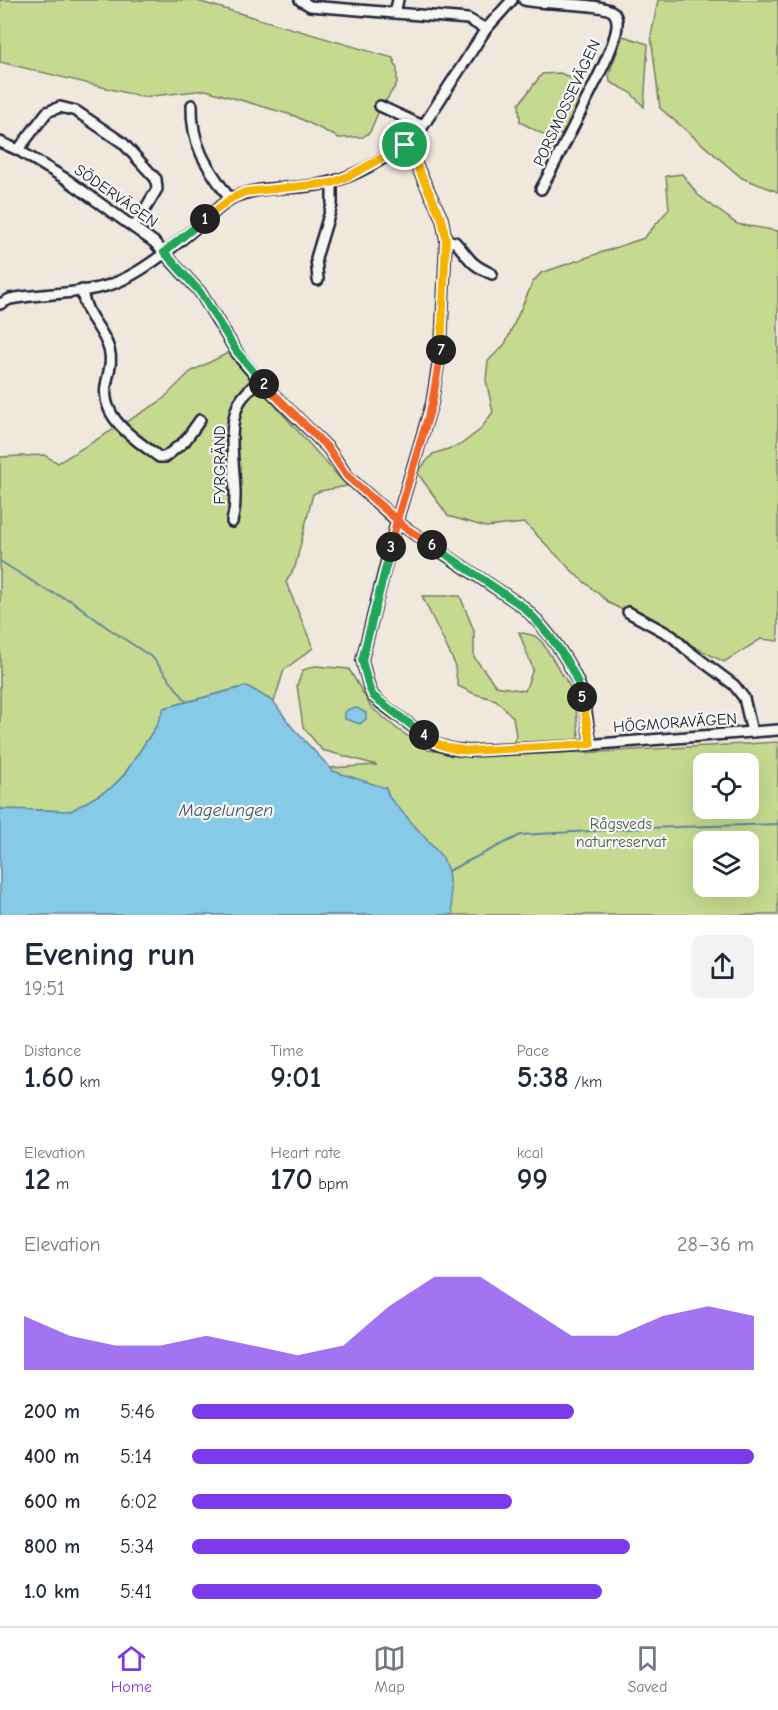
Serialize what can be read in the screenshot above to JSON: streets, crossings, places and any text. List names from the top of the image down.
{
  "streets": {
    "street": [
      "PORSMOSSEVÄGEN",
      "SÖDERVÄGEN",
      "FYRGRÄND",
      "HÖGMORAVÄGEN"
    ]
  },
  "crossings": [
    ["SÖDERVÄGEN", "FYRGRÄND"],
    ["SÖDERVÄGEN", "HÖGMORAVÄGEN"]
  ],
  "water": ["Magelungen"],
  "parks": ["Rågsveds naturreservat"],
  "page": {
    "pins": [
      "1",
      "7",
      "2",
      "6",
      "3",
      "5",
      "4"
    ],
    "heading": ["Evening run", "19:51"],
    "stats": [
      ["Distance", "1.60 km"],
      ["Time", "9:01"],
      ["Pace", "5:38 /km"],
      ["Elevation", "12 m"],
      ["Heart rate", "170 bpm"],
      ["kcal", "99"]
    ],
    "chart": ["Elevation", "28–36 m"],
    "list": [
      {
        "name": "200 m",
        "note": "5:46"
      },
      {
        "name": "400 m",
        "note": "5:14"
      },
      {
        "name": "600 m",
        "note": "6:02"
      },
      {
        "name": "800 m",
        "note": "5:34"
      },
      {
        "name": "1.0 km",
        "note": "5:41"
      }
    ],
    "tabs": ["Home", "Map", "Saved"]
  }
}
